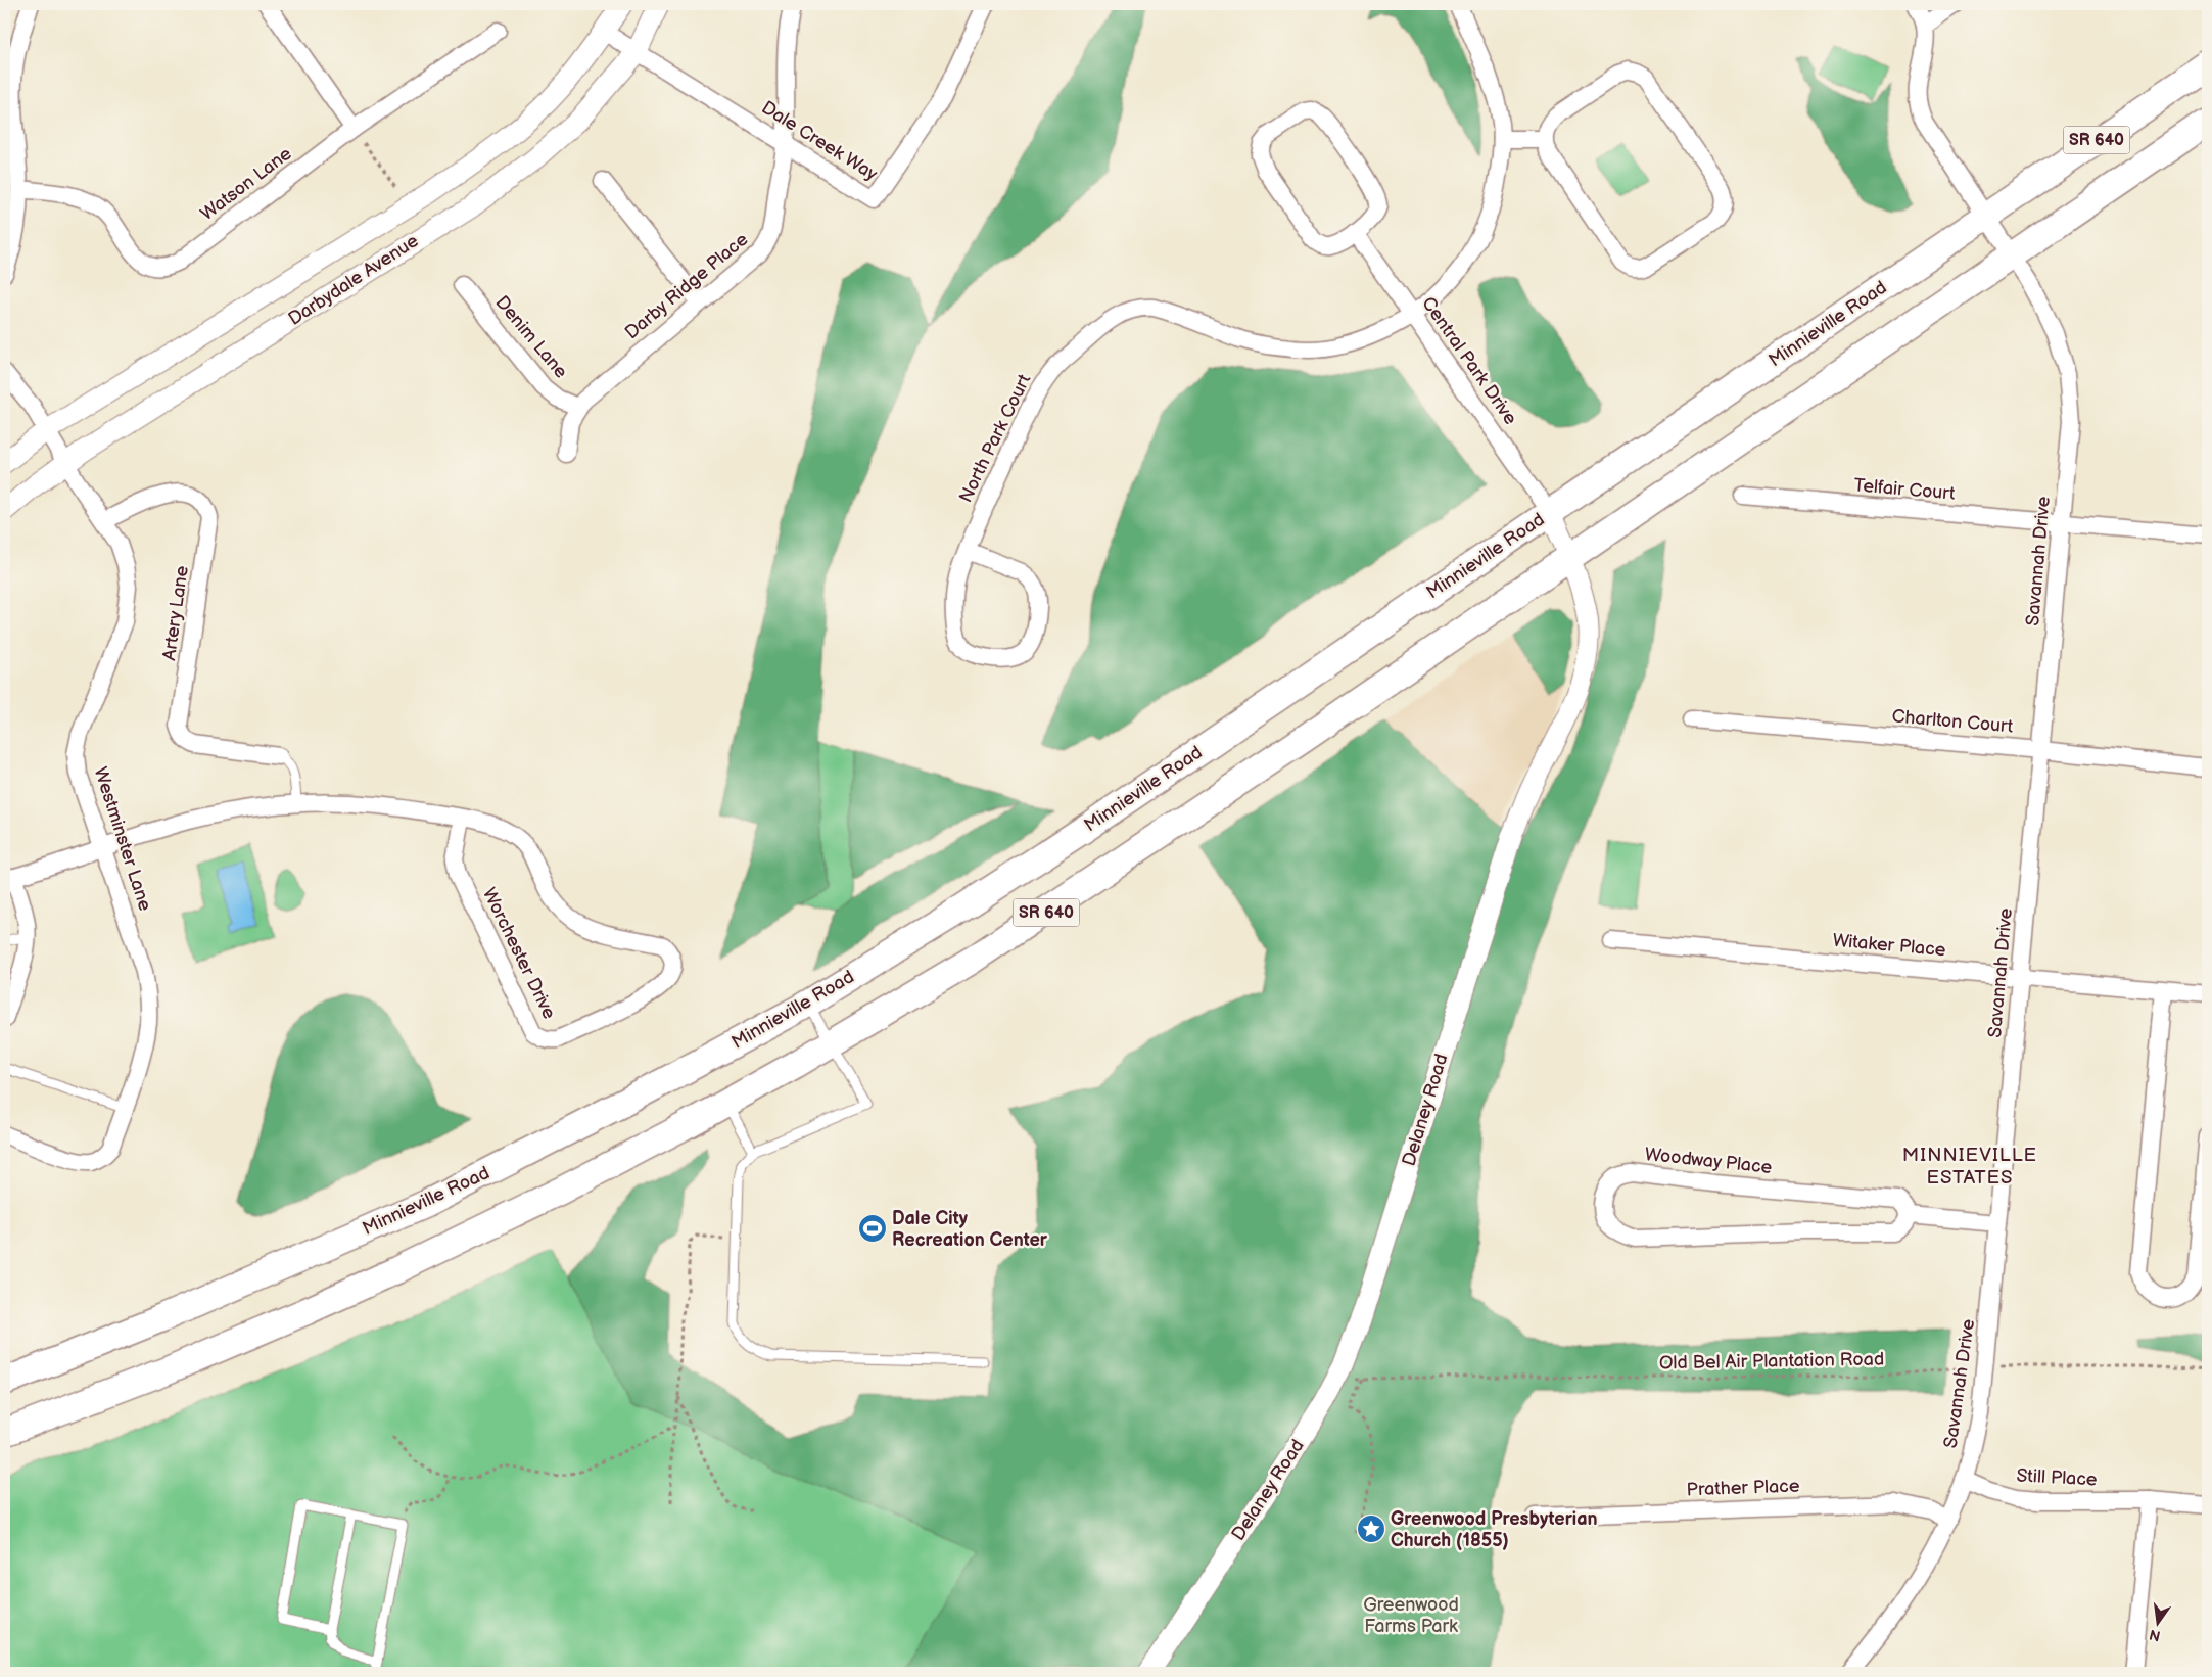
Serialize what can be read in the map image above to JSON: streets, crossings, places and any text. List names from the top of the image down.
{
  "streets": {
    "main road": ["SR 640", "Minnieville Road"],
    "street": [
      "Dale Creek Way",
      "Watson Lane",
      "Darbydale Avenue",
      "Darby Ridge Place",
      "Denim Lane",
      "Central Park Drive",
      "North Park Court",
      "Telfair Court",
      "Savannah Drive",
      "Artery Lane",
      "Charlton Court",
      "Westminster Lane",
      "Witaker Place",
      "Worchester Drive",
      "Delaney Road",
      "Woodway Place",
      "Still Place",
      "Prather Place"
    ],
    "path": ["Old Bel Air Plantation Road"]
  },
  "crossings": [
    ["SR 640", "Savannah Drive"],
    ["SR 640", "Delaney Road"],
    ["Dale Creek Way", "Darbydale Avenue"],
    ["Dale Creek Way", "Darby Ridge Place"],
    ["Darbydale Avenue", "Westminster Lane"],
    ["Darby Ridge Place", "Denim Lane"],
    ["Minnieville Road", "Central Park Drive"],
    ["Minnieville Road", "Savannah Drive"],
    ["Minnieville Road", "Delaney Road"],
    ["Central Park Drive", "North Park Court"],
    ["Central Park Drive", "Delaney Road"],
    ["Telfair Court", "Savannah Drive"],
    ["Savannah Drive", "Charlton Court"],
    ["Savannah Drive", "Witaker Place"],
    ["Savannah Drive", "Old Bel Air Plantation Road"],
    ["Savannah Drive", "Still Place"],
    ["Savannah Drive", "Prather Place"],
    ["Artery Lane", "Westminster Lane"],
    ["Westminster Lane", "Worchester Drive"],
    ["Delaney Road", "Old Bel Air Plantation Road"]
  ],
  "districts": ["MINNIEVILLE ESTATES"],
  "parks": ["Greenwood Farms Park"],
  "places": {
    "sports": ["Dale City Recreation Center"],
    "place": ["Greenwood Presbyterian Church (1855)"]
  },
  "north": "bottom"
}
